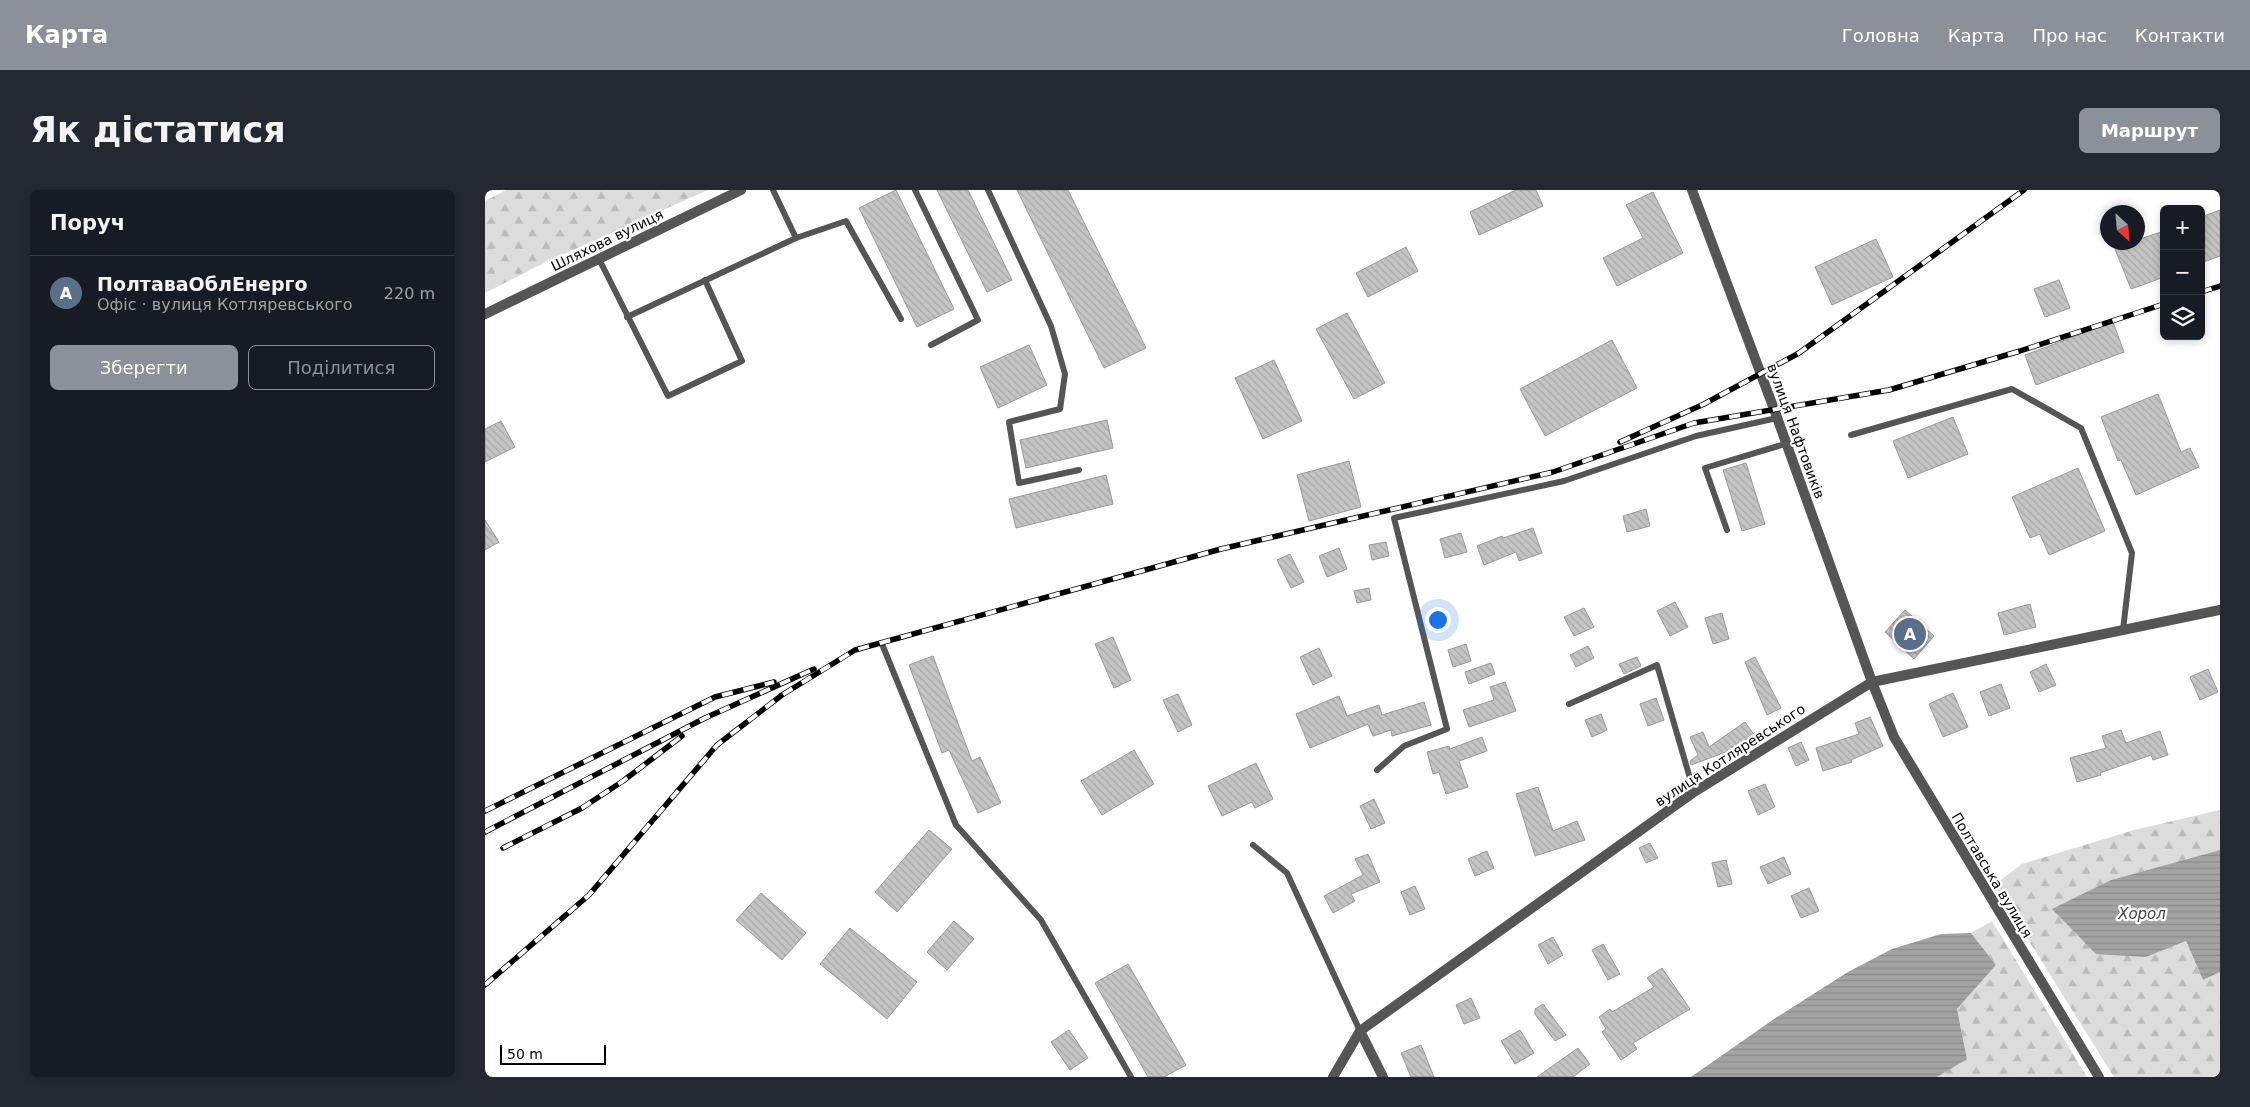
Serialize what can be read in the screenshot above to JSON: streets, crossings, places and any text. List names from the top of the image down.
{
  "streets": {
    "street": [
      "Шляхова вулиця",
      "вулиця Нафтовиків",
      "вулиця Котляревського",
      "Полтавська вулиця"
    ]
  },
  "crossings": [
    ["вулиця Нафтовиків", "вулиця Котляревського"],
    ["вулиця Нафтовиків", "Полтавська вулиця"],
    ["вулиця Котляревського", "Полтавська вулиця"]
  ],
  "water": ["Хорол"],
  "scale_bar": "50 m",
  "north": "bottom right",
  "page": {
    "header": "Карта",
    "nav": [
      "Головна",
      "Карта",
      "Про нас",
      "Контакти"
    ],
    "buttons": [
      "Маршрут",
      ["Зберегти", "Поділитися"]
    ],
    "title": "Як дістатися",
    "heading": "Поруч",
    "map_buttons": ["+", "−"],
    "list": [
      {
        "mark": "A",
        "name": "ПолтаваОблЕнерго",
        "note": "Офіс · вулиця Котляревського",
        "value": "220 m"
      }
    ],
    "pins": "A",
    "scale": "50 m"
  }
}
